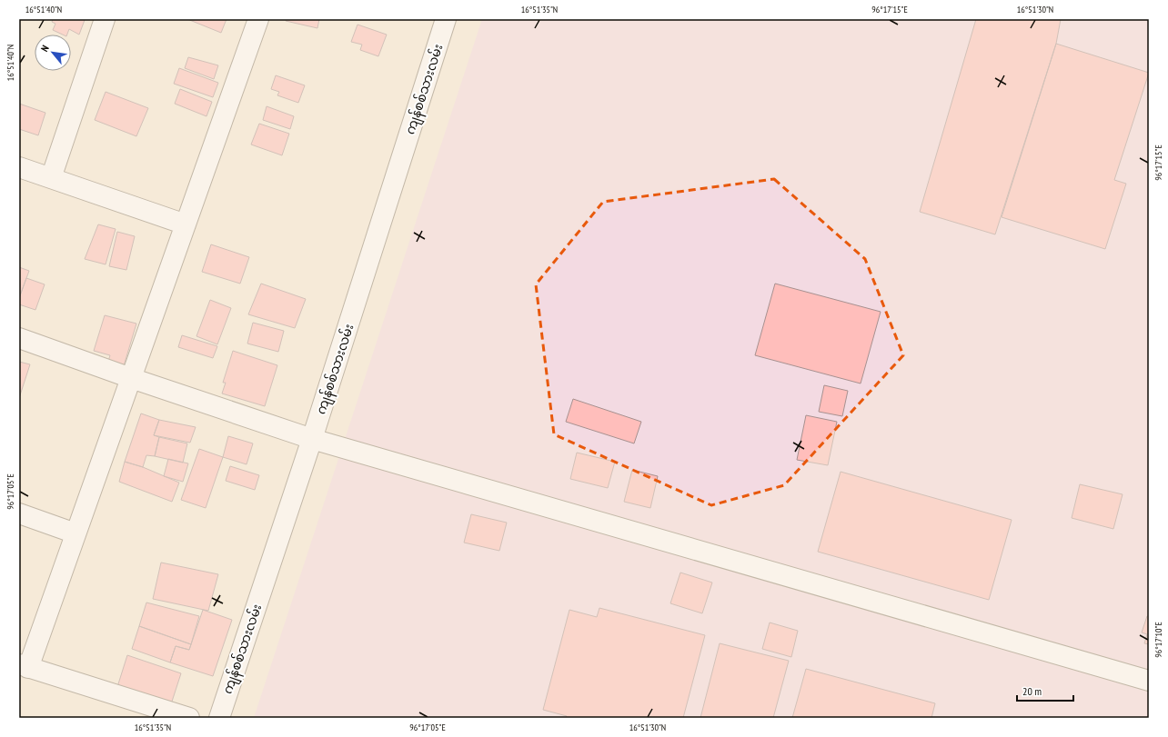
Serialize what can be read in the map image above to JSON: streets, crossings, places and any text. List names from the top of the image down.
{
  "streets": {
    "street": ["ကျန်စစ်သားလမ်း"]
  },
  "scale_bar": "20 m",
  "north": "top left",
  "coordinates": [
    "16°51'40\"N",
    "16°51'35\"N",
    "96°17'15\"E",
    "16°51'30\"N",
    "96°17'05\"E",
    "96°17'10\"E"
  ]
}
